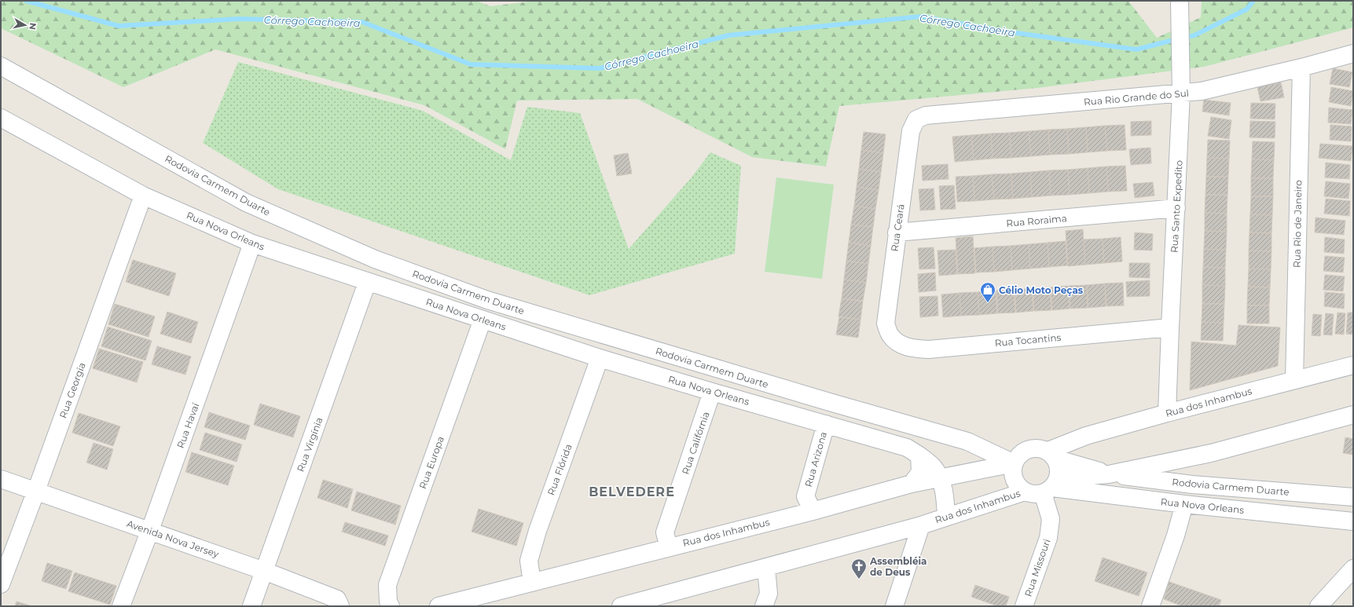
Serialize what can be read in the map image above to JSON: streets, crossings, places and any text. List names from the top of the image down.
{
  "streets": {
    "street": [
      "Rua Rio Grande do Sul",
      "Rodovia Carmem Duarte",
      "Rua Santo Expedito",
      "Rua Roraima",
      "Rua Rio de Janeiro",
      "Rua Ceará",
      "Rua Nova Orleans",
      "Rua Tocantins",
      "Rua Georgia",
      "Rua dos Inhambus",
      "Rua Havaí",
      "Rua Califórnia",
      "Rua Virgínia",
      "Rua Arizona",
      "Rua Europa",
      "Rua Flórida",
      "Avenida Nova Jersey",
      "Rua Missouri"
    ]
  },
  "crossings": [
    ["Rua Rio Grande do Sul", "Rua Santo Expedito"],
    ["Rua Rio Grande do Sul", "Rua Rio de Janeiro"],
    ["Rua Rio Grande do Sul", "Rua Ceará"],
    ["Rodovia Carmem Duarte", "Rua Nova Orleans"],
    ["Rodovia Carmem Duarte", "Rua dos Inhambus"],
    ["Rodovia Carmem Duarte", "Rua Missouri"],
    ["Rua Santo Expedito", "Rua Roraima"],
    ["Rua Santo Expedito", "Rua Tocantins"],
    ["Rua Santo Expedito", "Rua dos Inhambus"],
    ["Rua Roraima", "Rua Ceará"],
    ["Rua Rio de Janeiro", "Rua dos Inhambus"],
    ["Rua Ceará", "Rua Tocantins"],
    ["Rua Nova Orleans", "Rua Georgia"],
    ["Rua Nova Orleans", "Rua dos Inhambus"],
    ["Rua Nova Orleans", "Rua Havaí"],
    ["Rua Nova Orleans", "Rua Califórnia"],
    ["Rua Nova Orleans", "Rua Virgínia"],
    ["Rua Nova Orleans", "Rua Arizona"],
    ["Rua Nova Orleans", "Rua Europa"],
    ["Rua Nova Orleans", "Rua Flórida"],
    ["Rua Nova Orleans", "Rua Missouri"],
    ["Rua Georgia", "Avenida Nova Jersey"],
    ["Rua dos Inhambus", "Rua Califórnia"],
    ["Rua dos Inhambus", "Rua Arizona"],
    ["Rua dos Inhambus", "Rua Flórida"],
    ["Rua dos Inhambus", "Rua Missouri"],
    ["Rua Havaí", "Avenida Nova Jersey"],
    ["Rua Virgínia", "Avenida Nova Jersey"]
  ],
  "districts": ["BELVEDERE"],
  "water": ["Córrego Cachoeira"],
  "places": {
    "shop": ["Célio Moto Peças"],
    "church": ["Assembléia de Deus"]
  },
  "north": "right"
}
